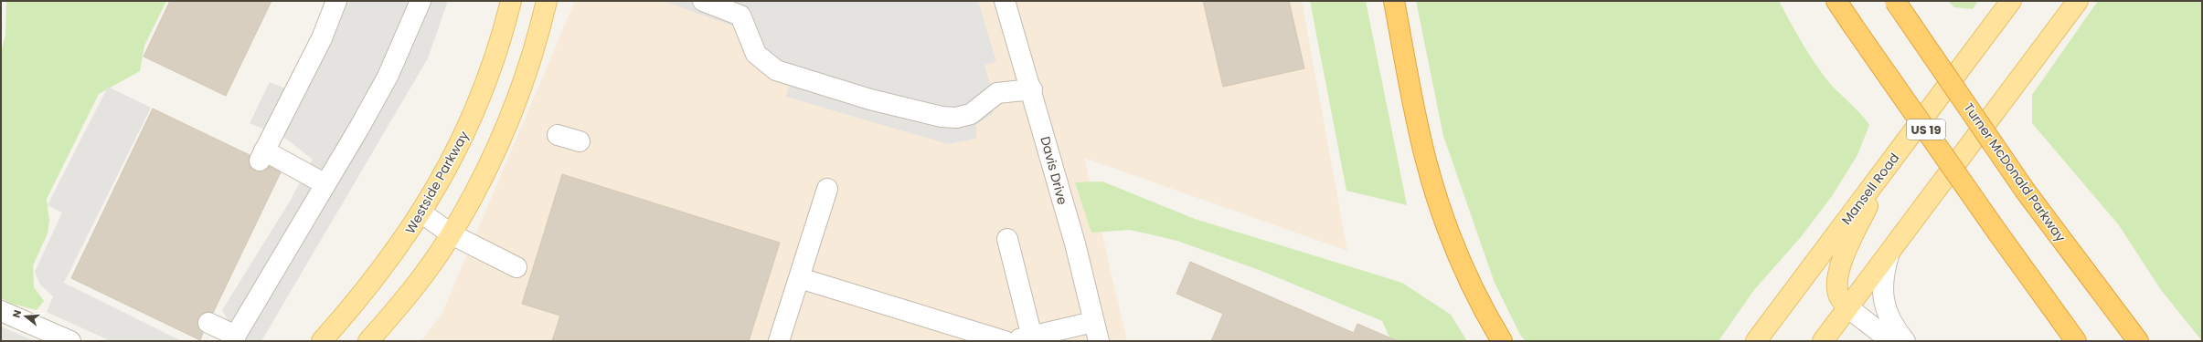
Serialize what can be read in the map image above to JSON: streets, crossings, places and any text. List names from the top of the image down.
{
  "streets": {
    "highway": ["US 19", "Turner McDonald Parkway"],
    "main road": ["Westside Parkway", "Mansell Road"],
    "street": ["Davis Drive"]
  },
  "north": "left"
}
